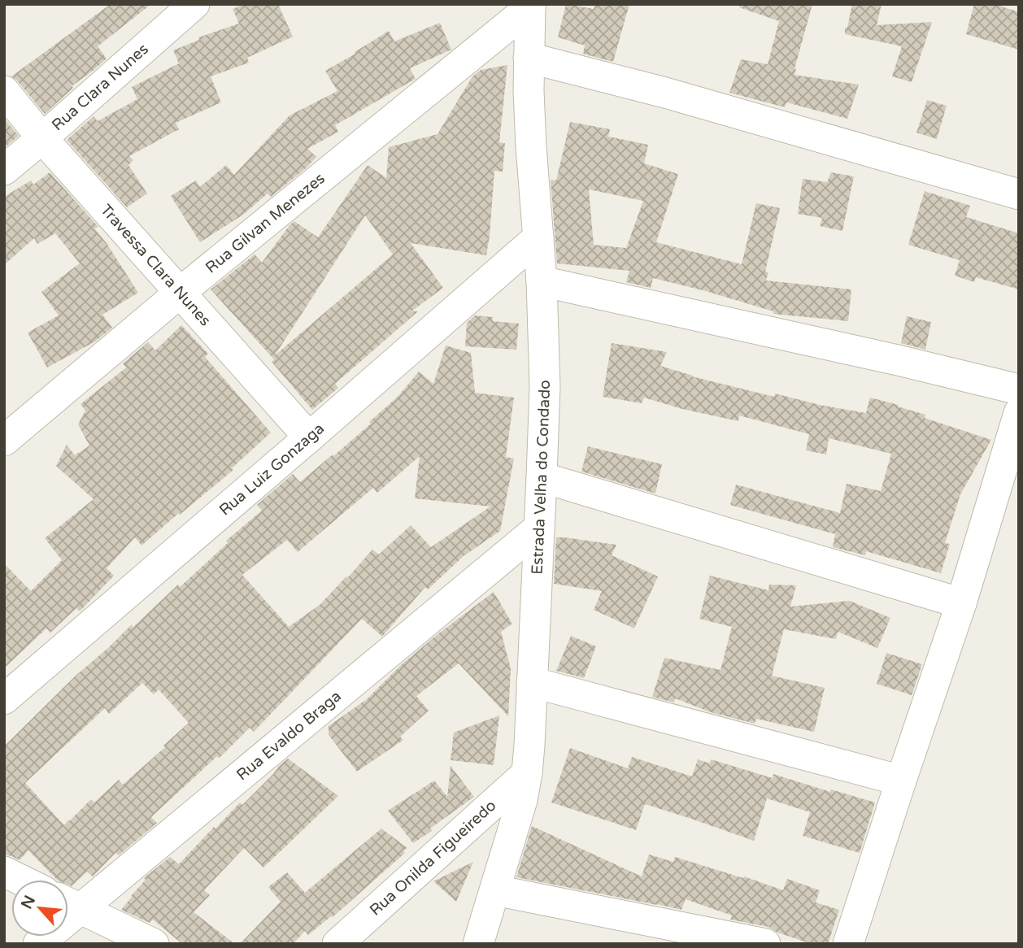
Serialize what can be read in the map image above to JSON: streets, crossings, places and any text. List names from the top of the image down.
{
  "streets": {
    "street": [
      "Rua Clara Nunes",
      "Rua Gilvan Menezes",
      "Travessa Clara Nunes",
      "Rua Luiz Gonzaga",
      "Estrada Velha do Condado",
      "Rua Evaldo Braga",
      "Rua Onilda Figueiredo"
    ]
  },
  "crossings": [
    ["Rua Clara Nunes", "Travessa Clara Nunes"],
    ["Rua Gilvan Menezes", "Travessa Clara Nunes"],
    ["Rua Gilvan Menezes", "Estrada Velha do Condado"],
    ["Travessa Clara Nunes", "Rua Luiz Gonzaga"],
    ["Rua Luiz Gonzaga", "Estrada Velha do Condado"],
    ["Estrada Velha do Condado", "Rua Evaldo Braga"],
    ["Estrada Velha do Condado", "Rua Onilda Figueiredo"]
  ],
  "north": "top left"
}
